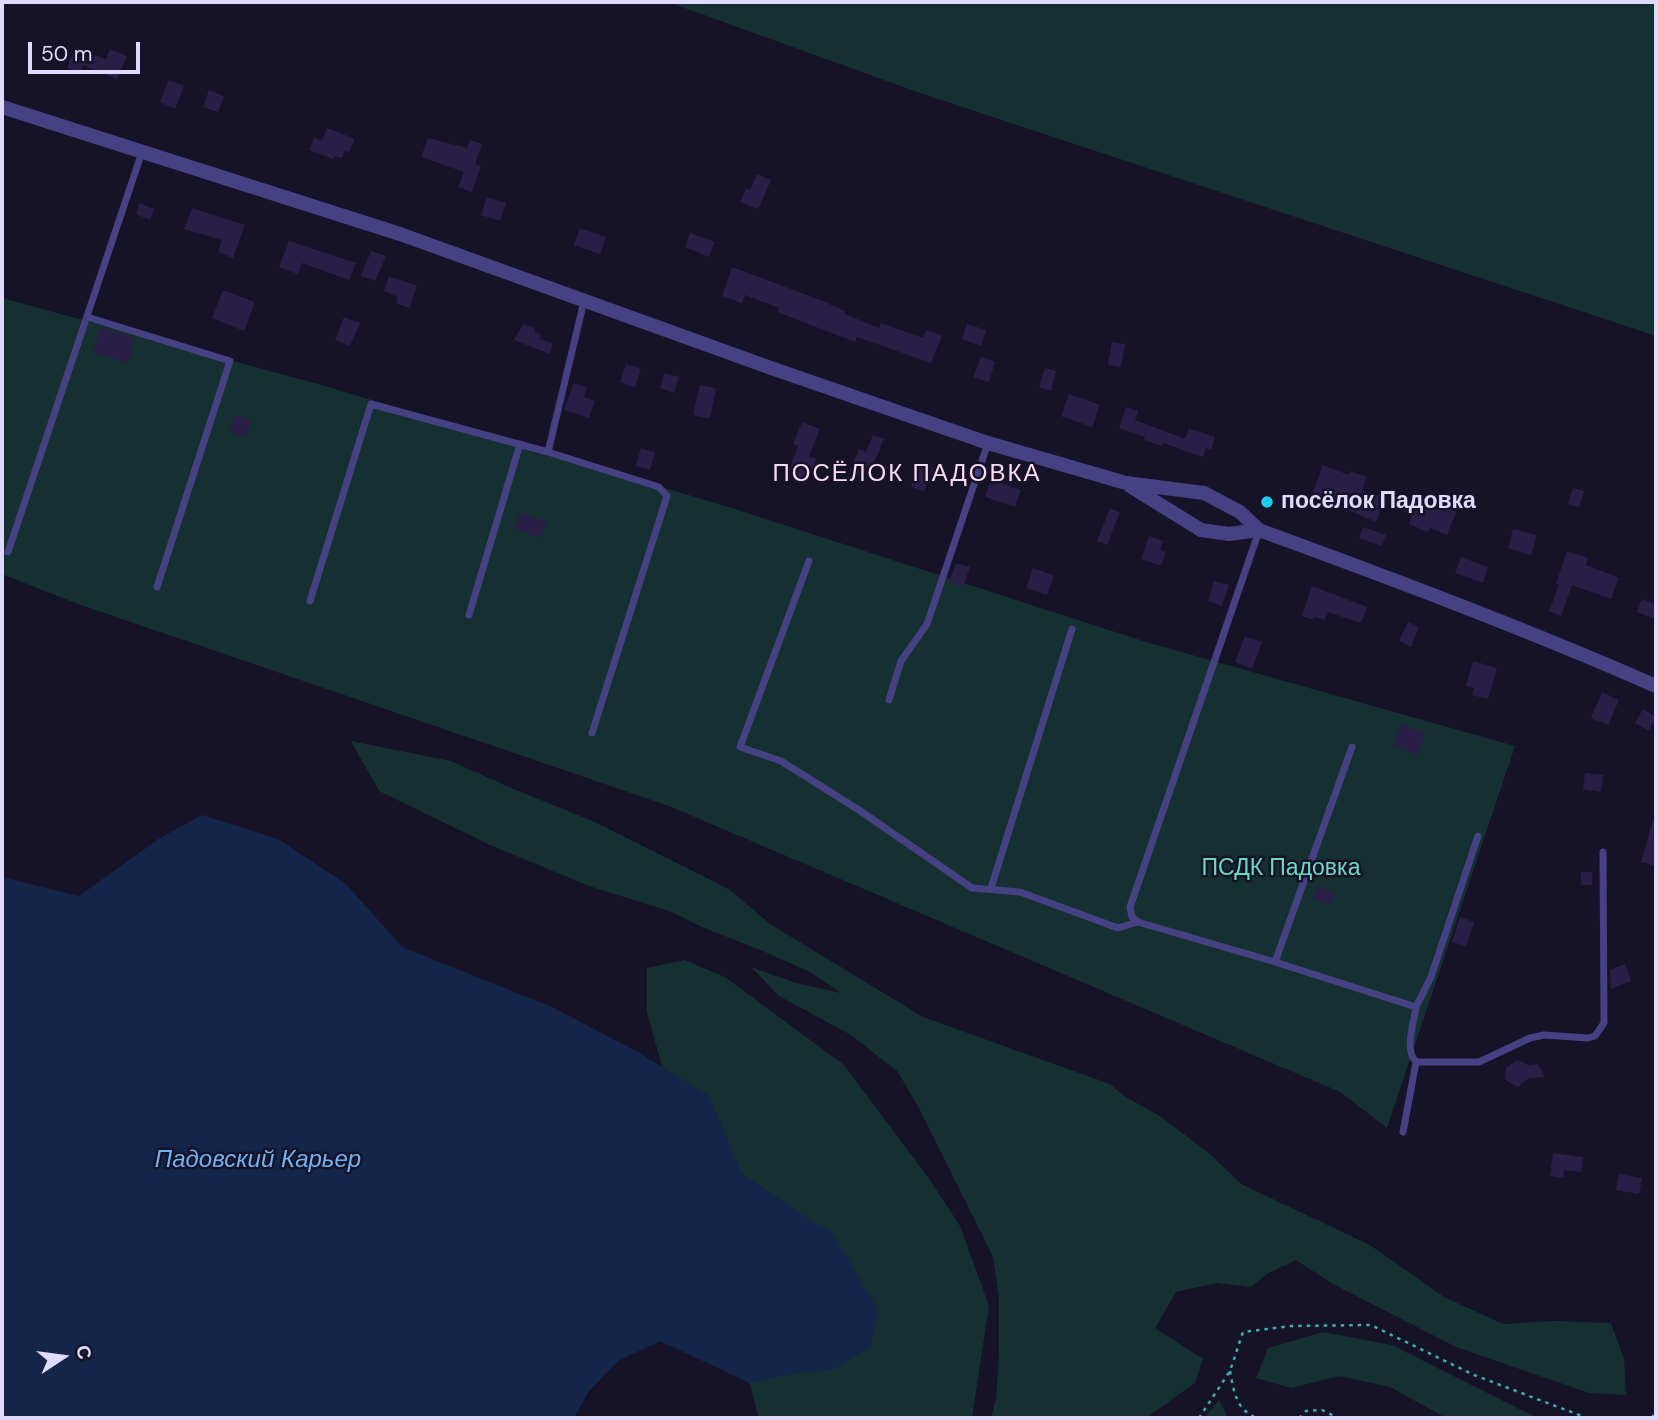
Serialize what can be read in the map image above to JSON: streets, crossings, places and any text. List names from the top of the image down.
{
  "districts": ["ПОСЁЛОК ПАДОВКА"],
  "water": ["Падовский Карьер"],
  "parks": ["ПСДК Падовка"],
  "places": ["посёлок Падовка"],
  "scale_bar": "50 m",
  "north": "right"
}
